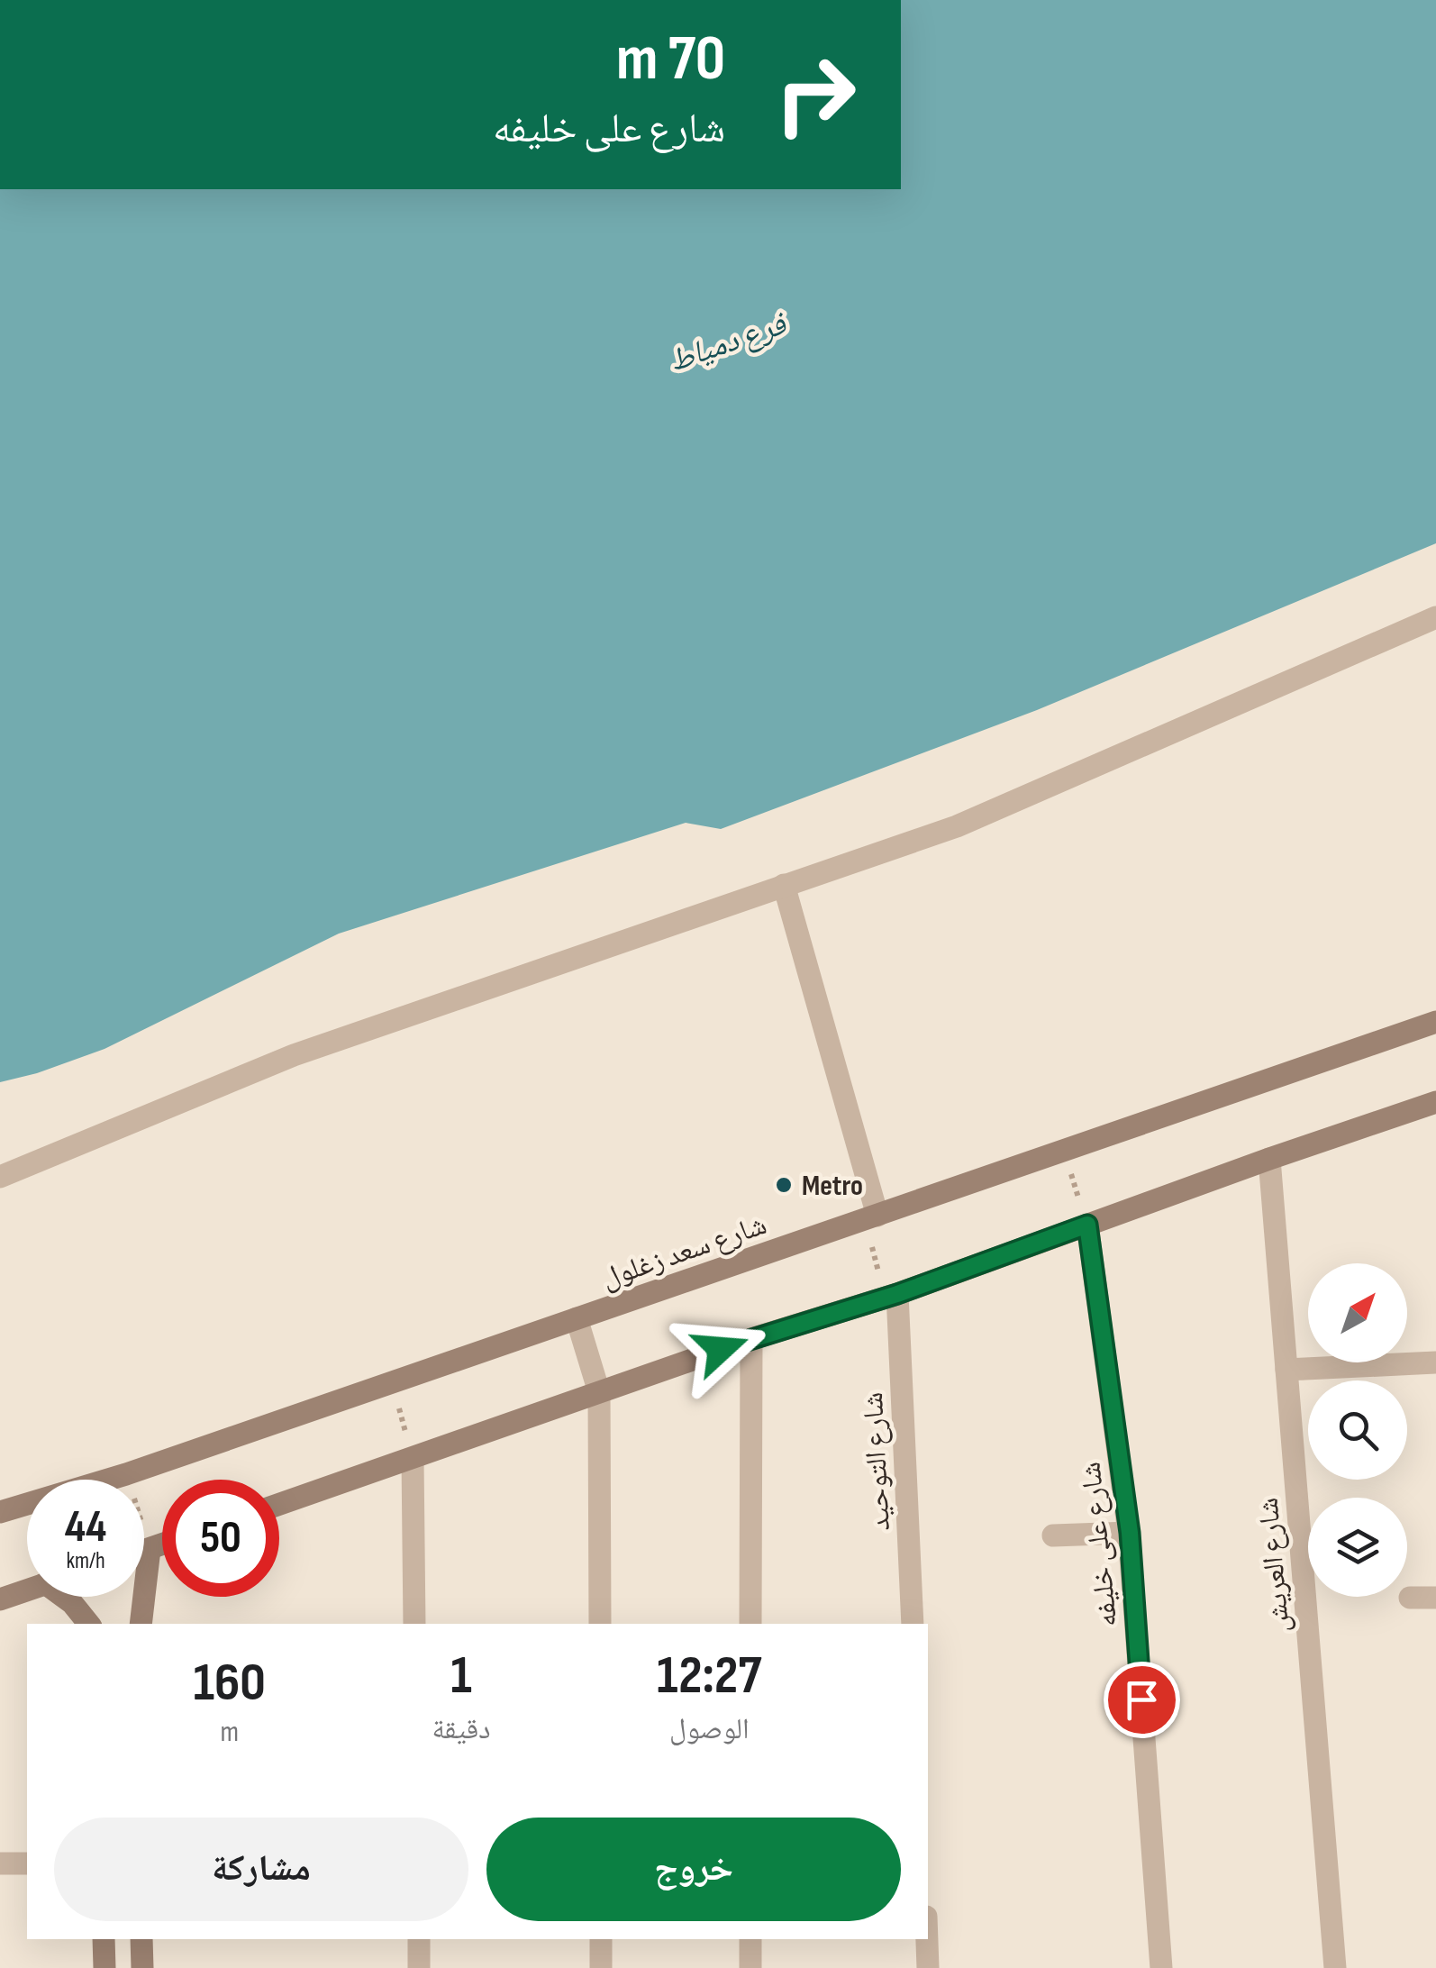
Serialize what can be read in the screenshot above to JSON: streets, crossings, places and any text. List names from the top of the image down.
{
  "streets": {
    "main road": ["شارع سعد زغلول"],
    "street": ["شارع التوحيد", "شارع على خليفه", "شارع العريش"]
  },
  "water": ["فرع دمياط"],
  "places": ["Metro"],
  "north": "top right",
  "page": {
    "turn": ["70 m", "شارع على خليفه"],
    "speed": "44 km/h",
    "limit": "50",
    "eta": [
      "12:27",
      "الوصول",
      "1",
      "دقيقة",
      "160",
      "m"
    ],
    "buttons": ["خروج", "مشاركة"]
  }
}
